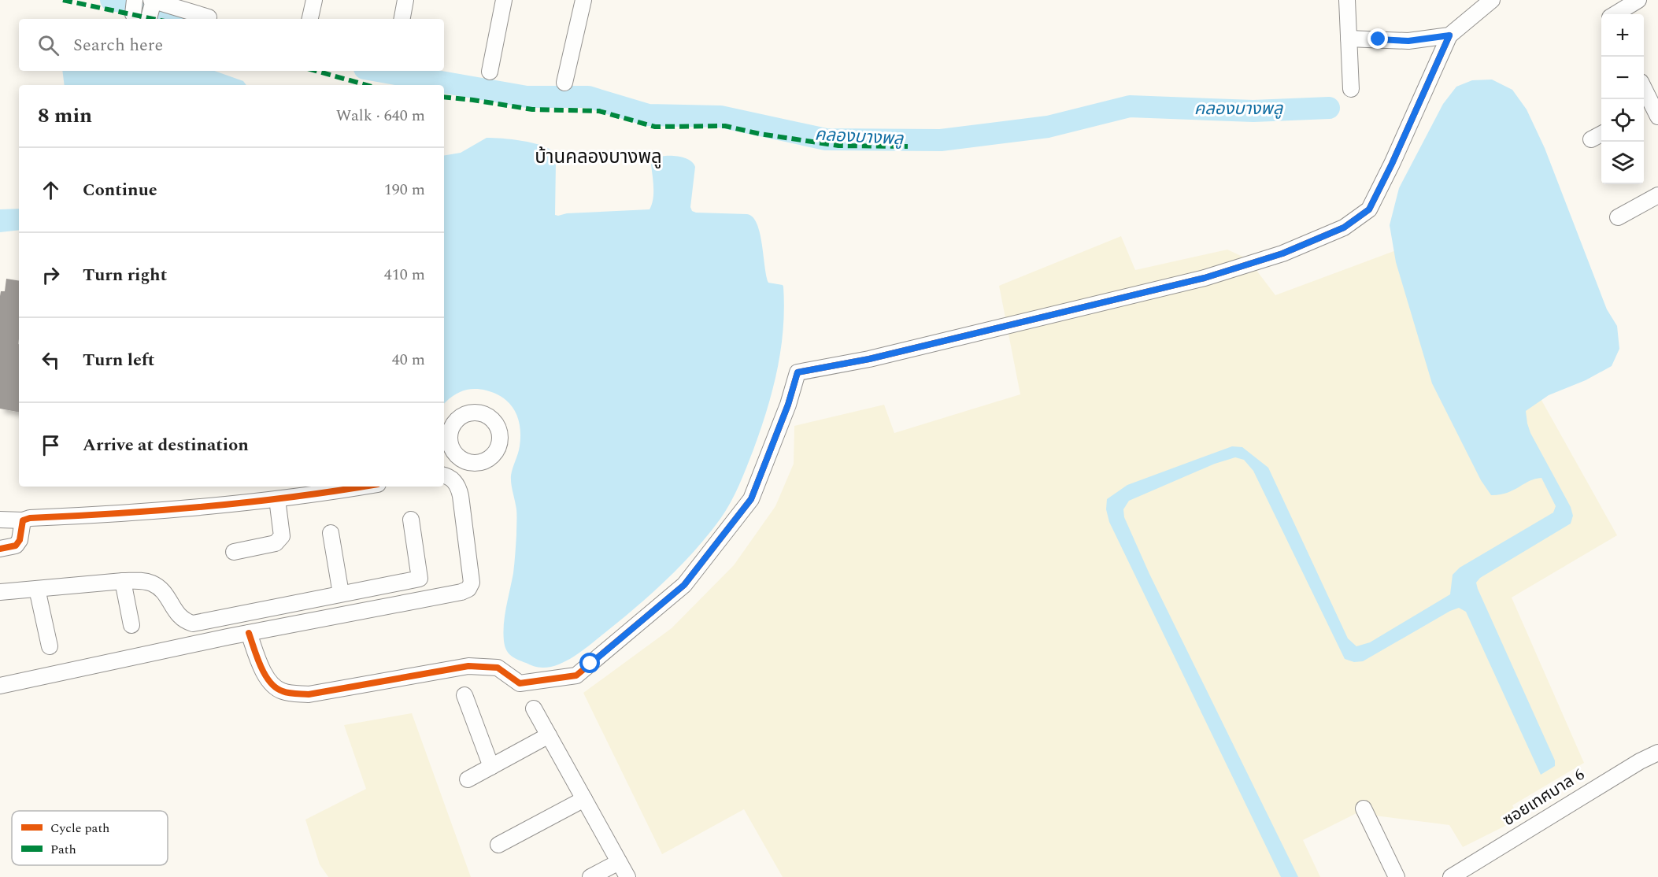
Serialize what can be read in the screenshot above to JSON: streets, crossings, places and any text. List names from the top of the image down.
{
  "streets": {
    "street": ["ซอยเทศบาล 6"]
  },
  "districts": ["บ้านคลองบางพลู"],
  "water": ["คลองบางพลู"],
  "legend": ["Cycle path", "Path"],
  "page": {
    "map_buttons": ["+", "−"],
    "search": "Search here",
    "heading": ["8 min", "Walk · 640 m"],
    "list": [
      ["Continue", "190 m"],
      ["Turn right", "410 m"],
      ["Turn left", "40 m"],
      "Arrive at destination"
    ]
  }
}
